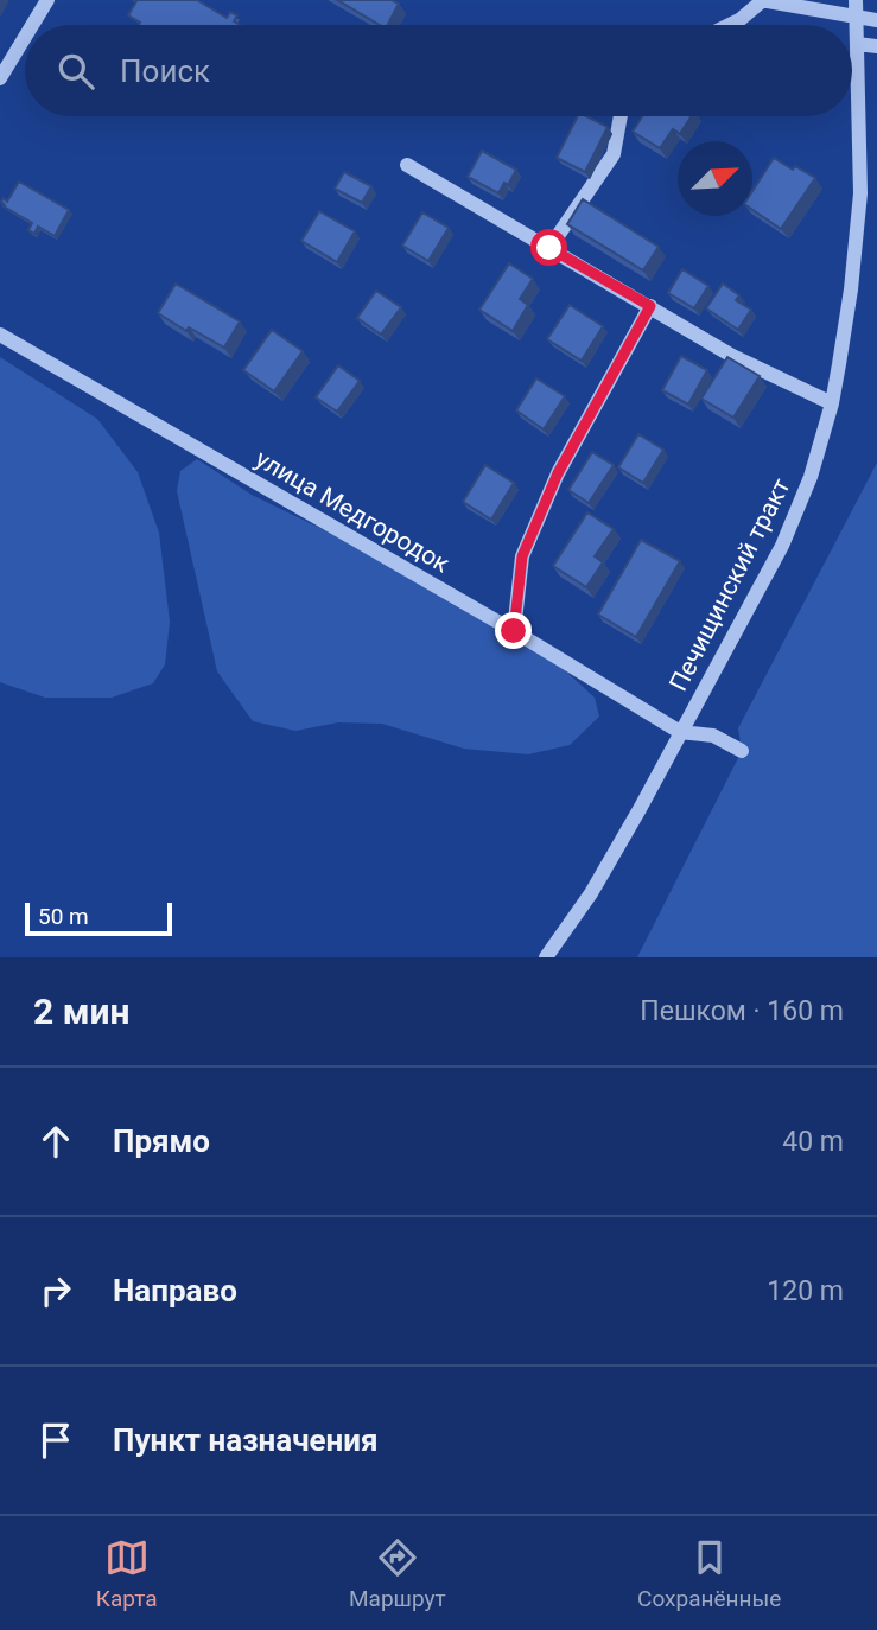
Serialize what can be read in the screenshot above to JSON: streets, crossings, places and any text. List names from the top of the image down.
{
  "streets": {
    "street": ["улица Медгородок", "Печищинский тракт"]
  },
  "crossings": [
    ["улица Медгородок", "Печищинский тракт"]
  ],
  "scale_bar": "50 m",
  "north": "top right",
  "page": {
    "search": "Поиск",
    "scale": "50 m",
    "heading": ["2 мин", "Пешком · 160 m"],
    "list": [
      ["Прямо", "40 m"],
      ["Направо", "120 m"],
      "Пункт назначения"
    ],
    "nav": ["Карта", "Маршрут", "Сохранённые"]
  }
}
